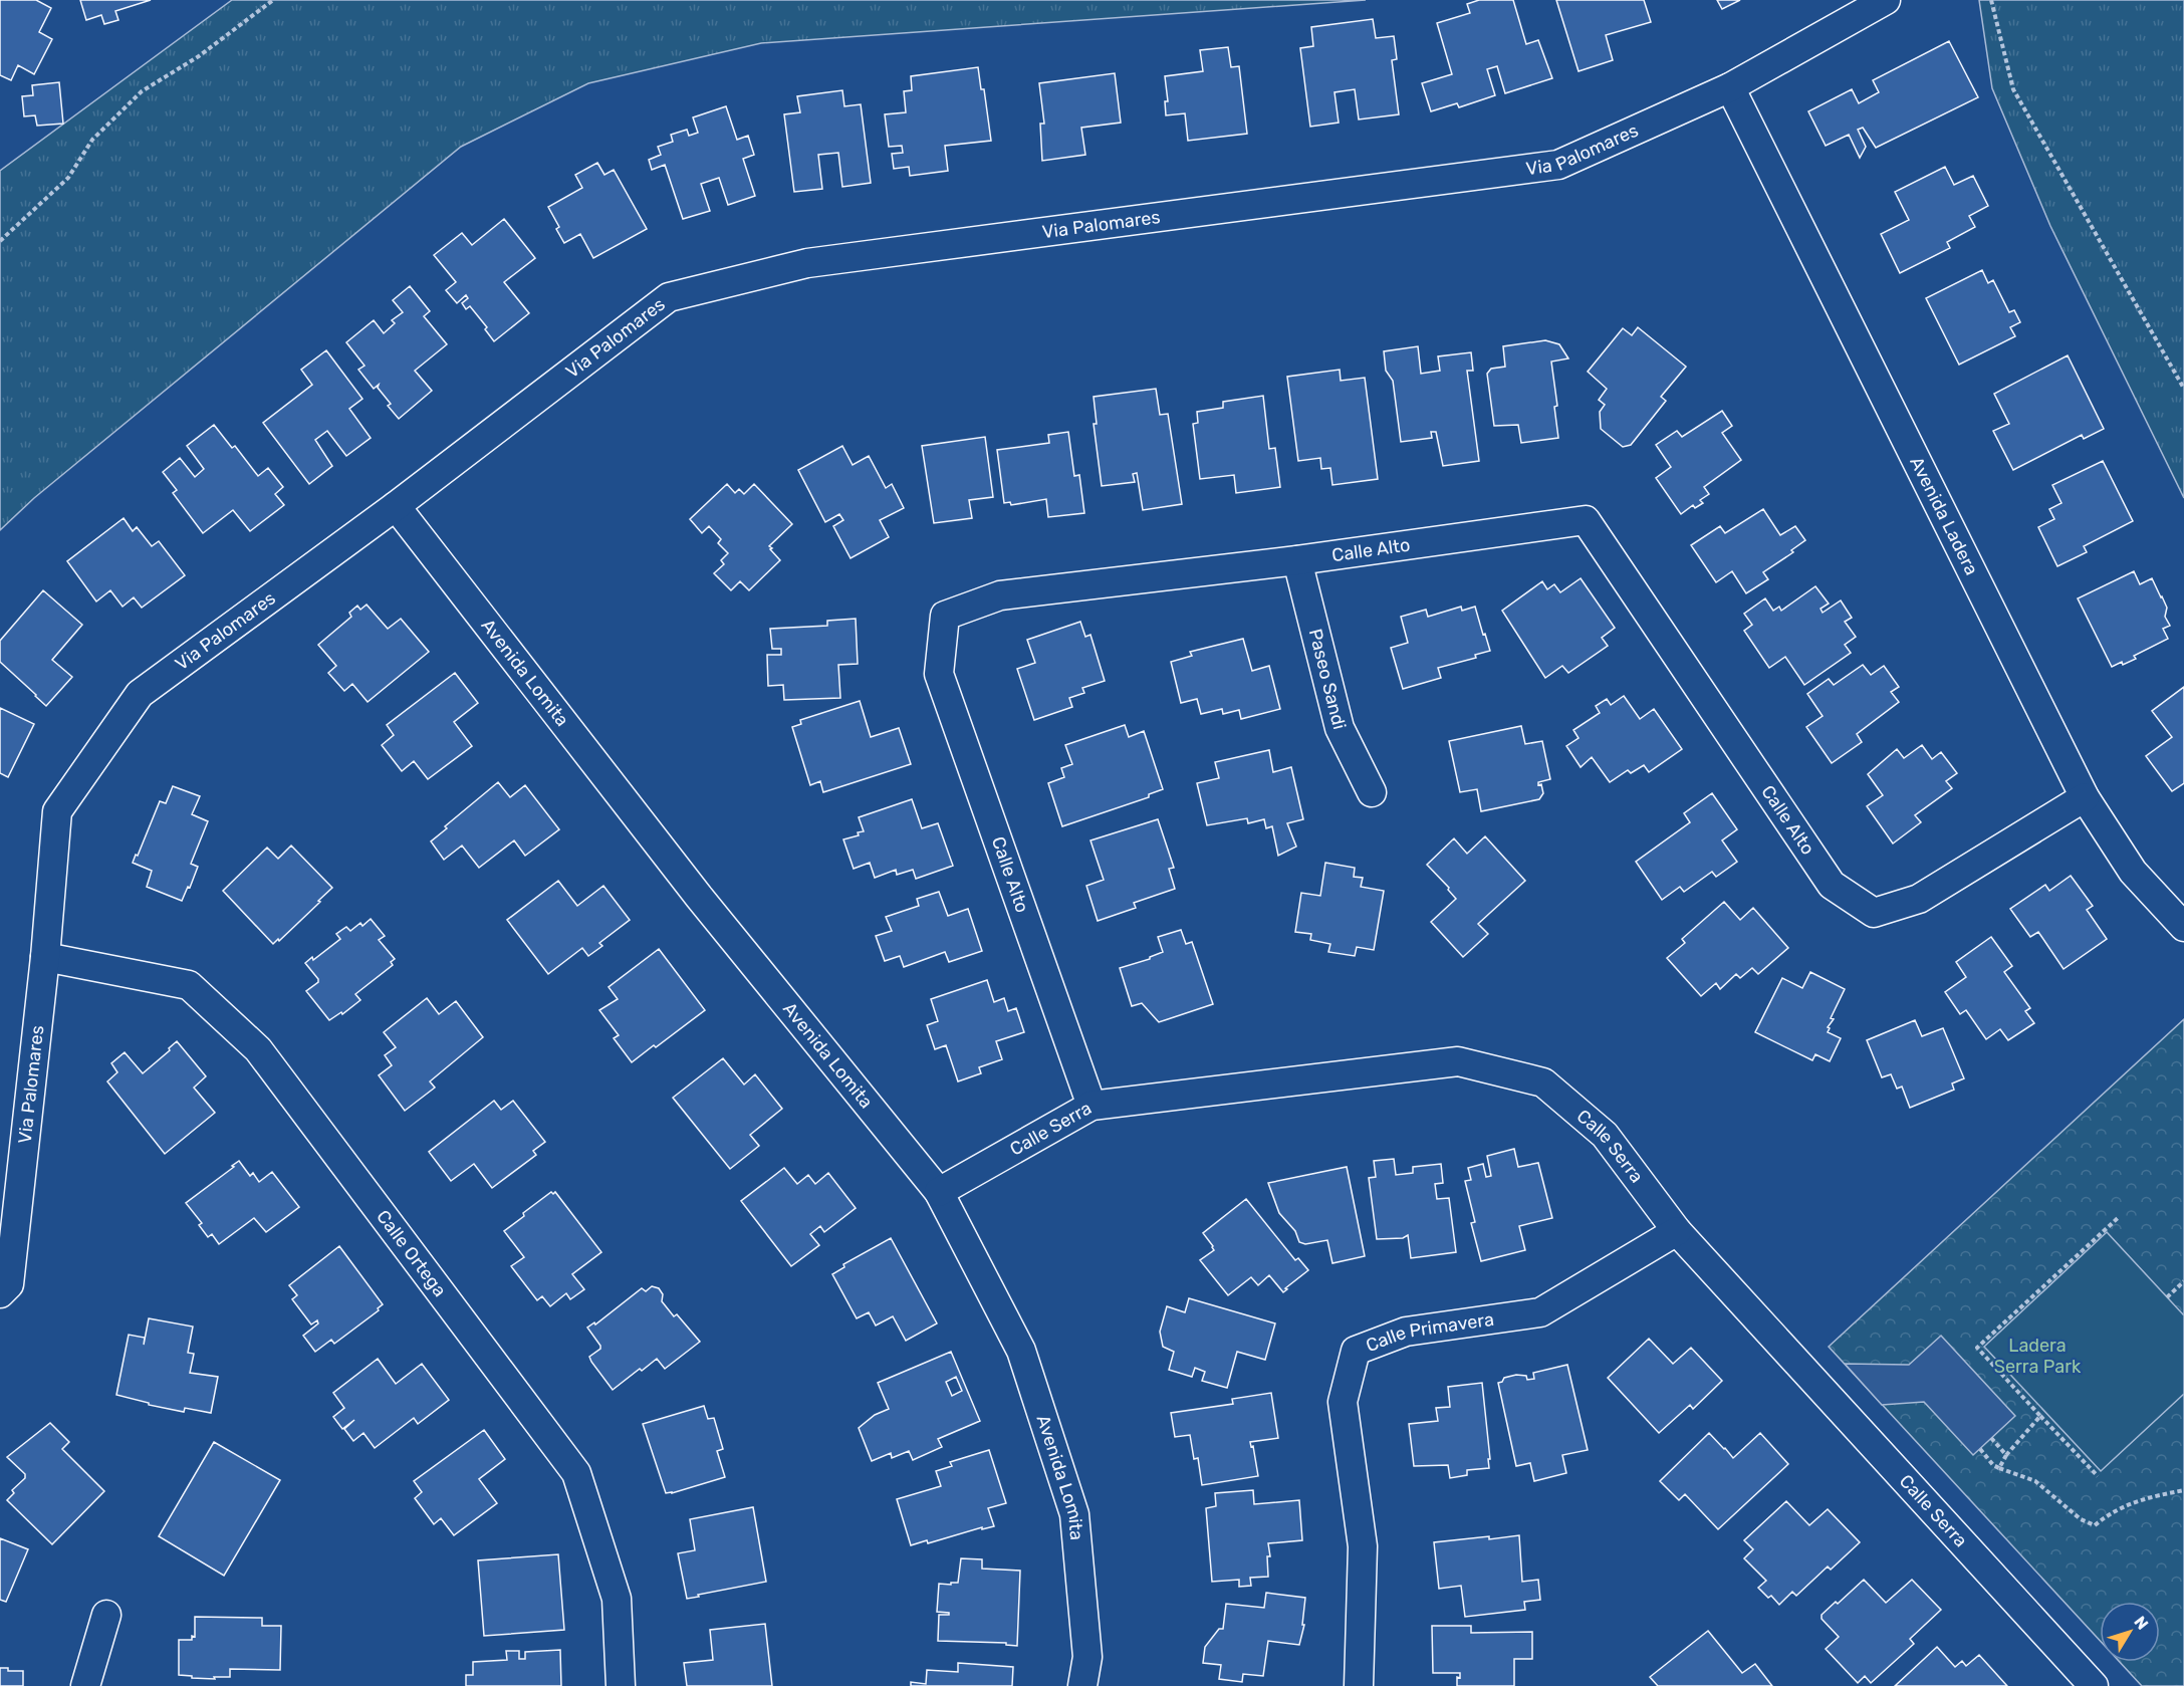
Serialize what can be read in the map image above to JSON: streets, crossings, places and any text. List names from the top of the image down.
{
  "streets": {
    "street": [
      "Via Palomares",
      "Avenida Ladera",
      "Calle Alto",
      "Avenida Lomita",
      "Paseo Sandi",
      "Calle Serra",
      "Calle Ortega",
      "Calle Primavera"
    ]
  },
  "crossings": [
    ["Via Palomares", "Avenida Ladera"],
    ["Via Palomares", "Avenida Lomita"],
    ["Via Palomares", "Calle Ortega"],
    ["Avenida Ladera", "Calle Alto"],
    ["Calle Alto", "Paseo Sandi"],
    ["Calle Alto", "Calle Serra"],
    ["Avenida Lomita", "Calle Serra"],
    ["Calle Serra", "Calle Primavera"]
  ],
  "parks": ["Ladera Serra Park"],
  "north": "top right"
}
